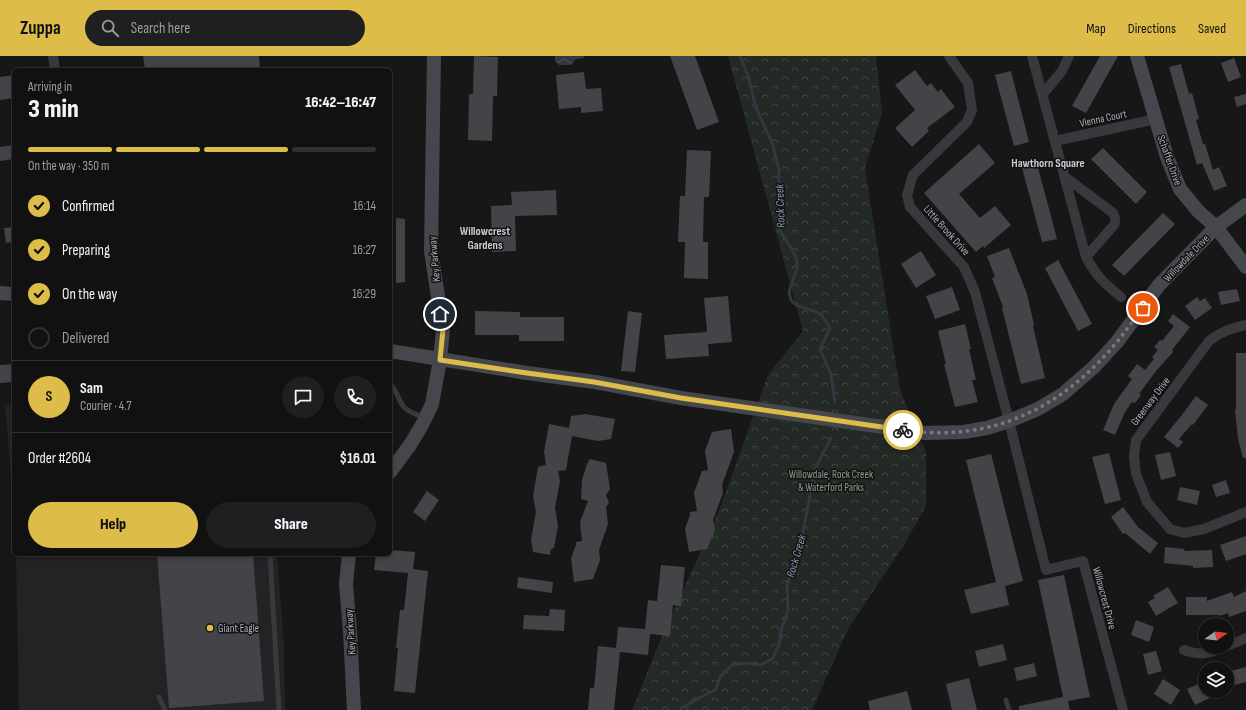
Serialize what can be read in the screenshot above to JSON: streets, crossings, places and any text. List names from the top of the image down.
{
  "streets": {
    "street": [
      "Vienna Court",
      "Schaffer Drive",
      "Little Brook Drive",
      "Willowdale Drive",
      "Key Parkway",
      "Greenway Drive",
      "Willowcrest Drive"
    ]
  },
  "crossings": [
    ["Vienna Court", "Schaffer Drive"],
    ["Schaffer Drive", "Willowdale Drive"],
    ["Little Brook Drive", "Willowdale Drive"],
    ["Little Brook Drive", "Willowcrest Drive"],
    ["Willowdale Drive", "Key Parkway"],
    ["Willowdale Drive", "Willowcrest Drive"]
  ],
  "districts": ["Hawthorn Square", "Willowcrest Gardens"],
  "water": ["Rock Creek"],
  "parks": ["Willowdale, Rock Creek & Waterford Parks"],
  "places": ["Giant Eagle"],
  "north": "right",
  "page": {
    "header": "Zuppa",
    "search": "Search here",
    "nav": ["Map", "Directions", "Saved"],
    "heading": ["3 min", "Arriving in", "16:42–16:47"],
    "panel": [
      "Sam",
      "Courier · 4.7",
      "Order #2604",
      "$16.01"
    ],
    "bar": "On the way · 350 m",
    "list": [
      ["Confirmed", "16:14"],
      ["Preparing", "16:27"],
      ["On the way", "16:29"],
      "Delivered"
    ],
    "round": "S",
    "buttons": ["Help", "Share"]
  }
}
